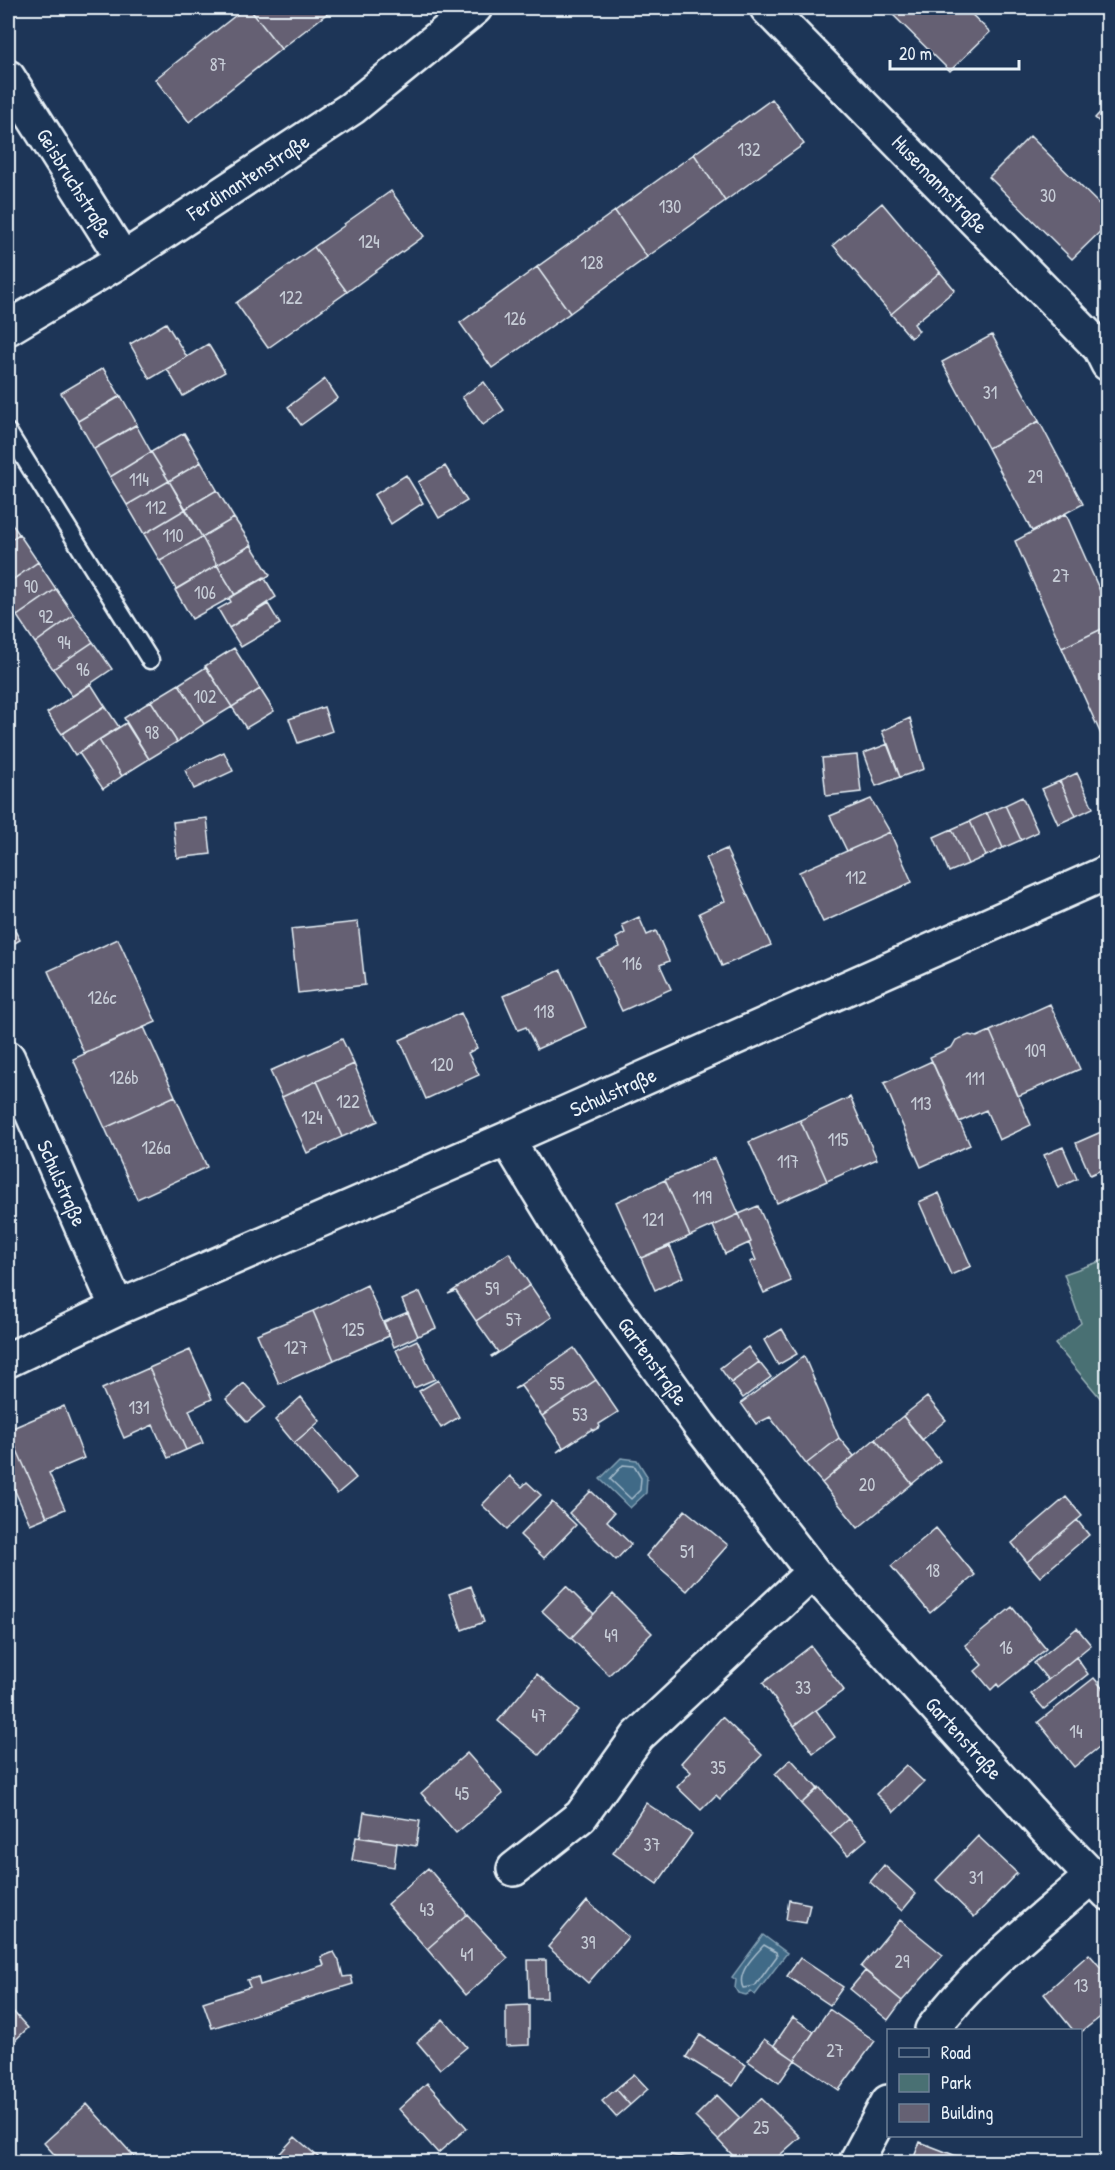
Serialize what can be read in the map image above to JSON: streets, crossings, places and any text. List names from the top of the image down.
{
  "streets": {
    "street": [
      "Ferdinantenstraße",
      "Geisbruchstraße",
      "Husemannstraße",
      "Schulstraße",
      "Gartenstraße"
    ]
  },
  "crossings": [
    ["Ferdinantenstraße", "Geisbruchstraße"],
    ["Schulstraße", "Gartenstraße"]
  ],
  "house_numbers": [
    "87",
    "132",
    "30",
    "130",
    "124",
    "128",
    "122",
    "126",
    "31",
    "29",
    "114",
    "112",
    "110",
    "27",
    "90",
    "106",
    "92",
    "94",
    "96",
    "102",
    "98",
    "112",
    "116",
    "126c",
    "118",
    "109",
    "120",
    "126b",
    "111",
    "122",
    "113",
    "124",
    "115",
    "126a",
    "117",
    "119",
    "121",
    "59",
    "57",
    "125",
    "127",
    "55",
    "131",
    "53",
    "20",
    "51",
    "18",
    "49",
    "16",
    "33",
    "47",
    "14",
    "35",
    "45",
    "37",
    "31",
    "43",
    "39",
    "41",
    "29",
    "13",
    "27",
    "25"
  ],
  "legend": ["Road", "Park", "Building"],
  "scale_bar": "20 m"
}
